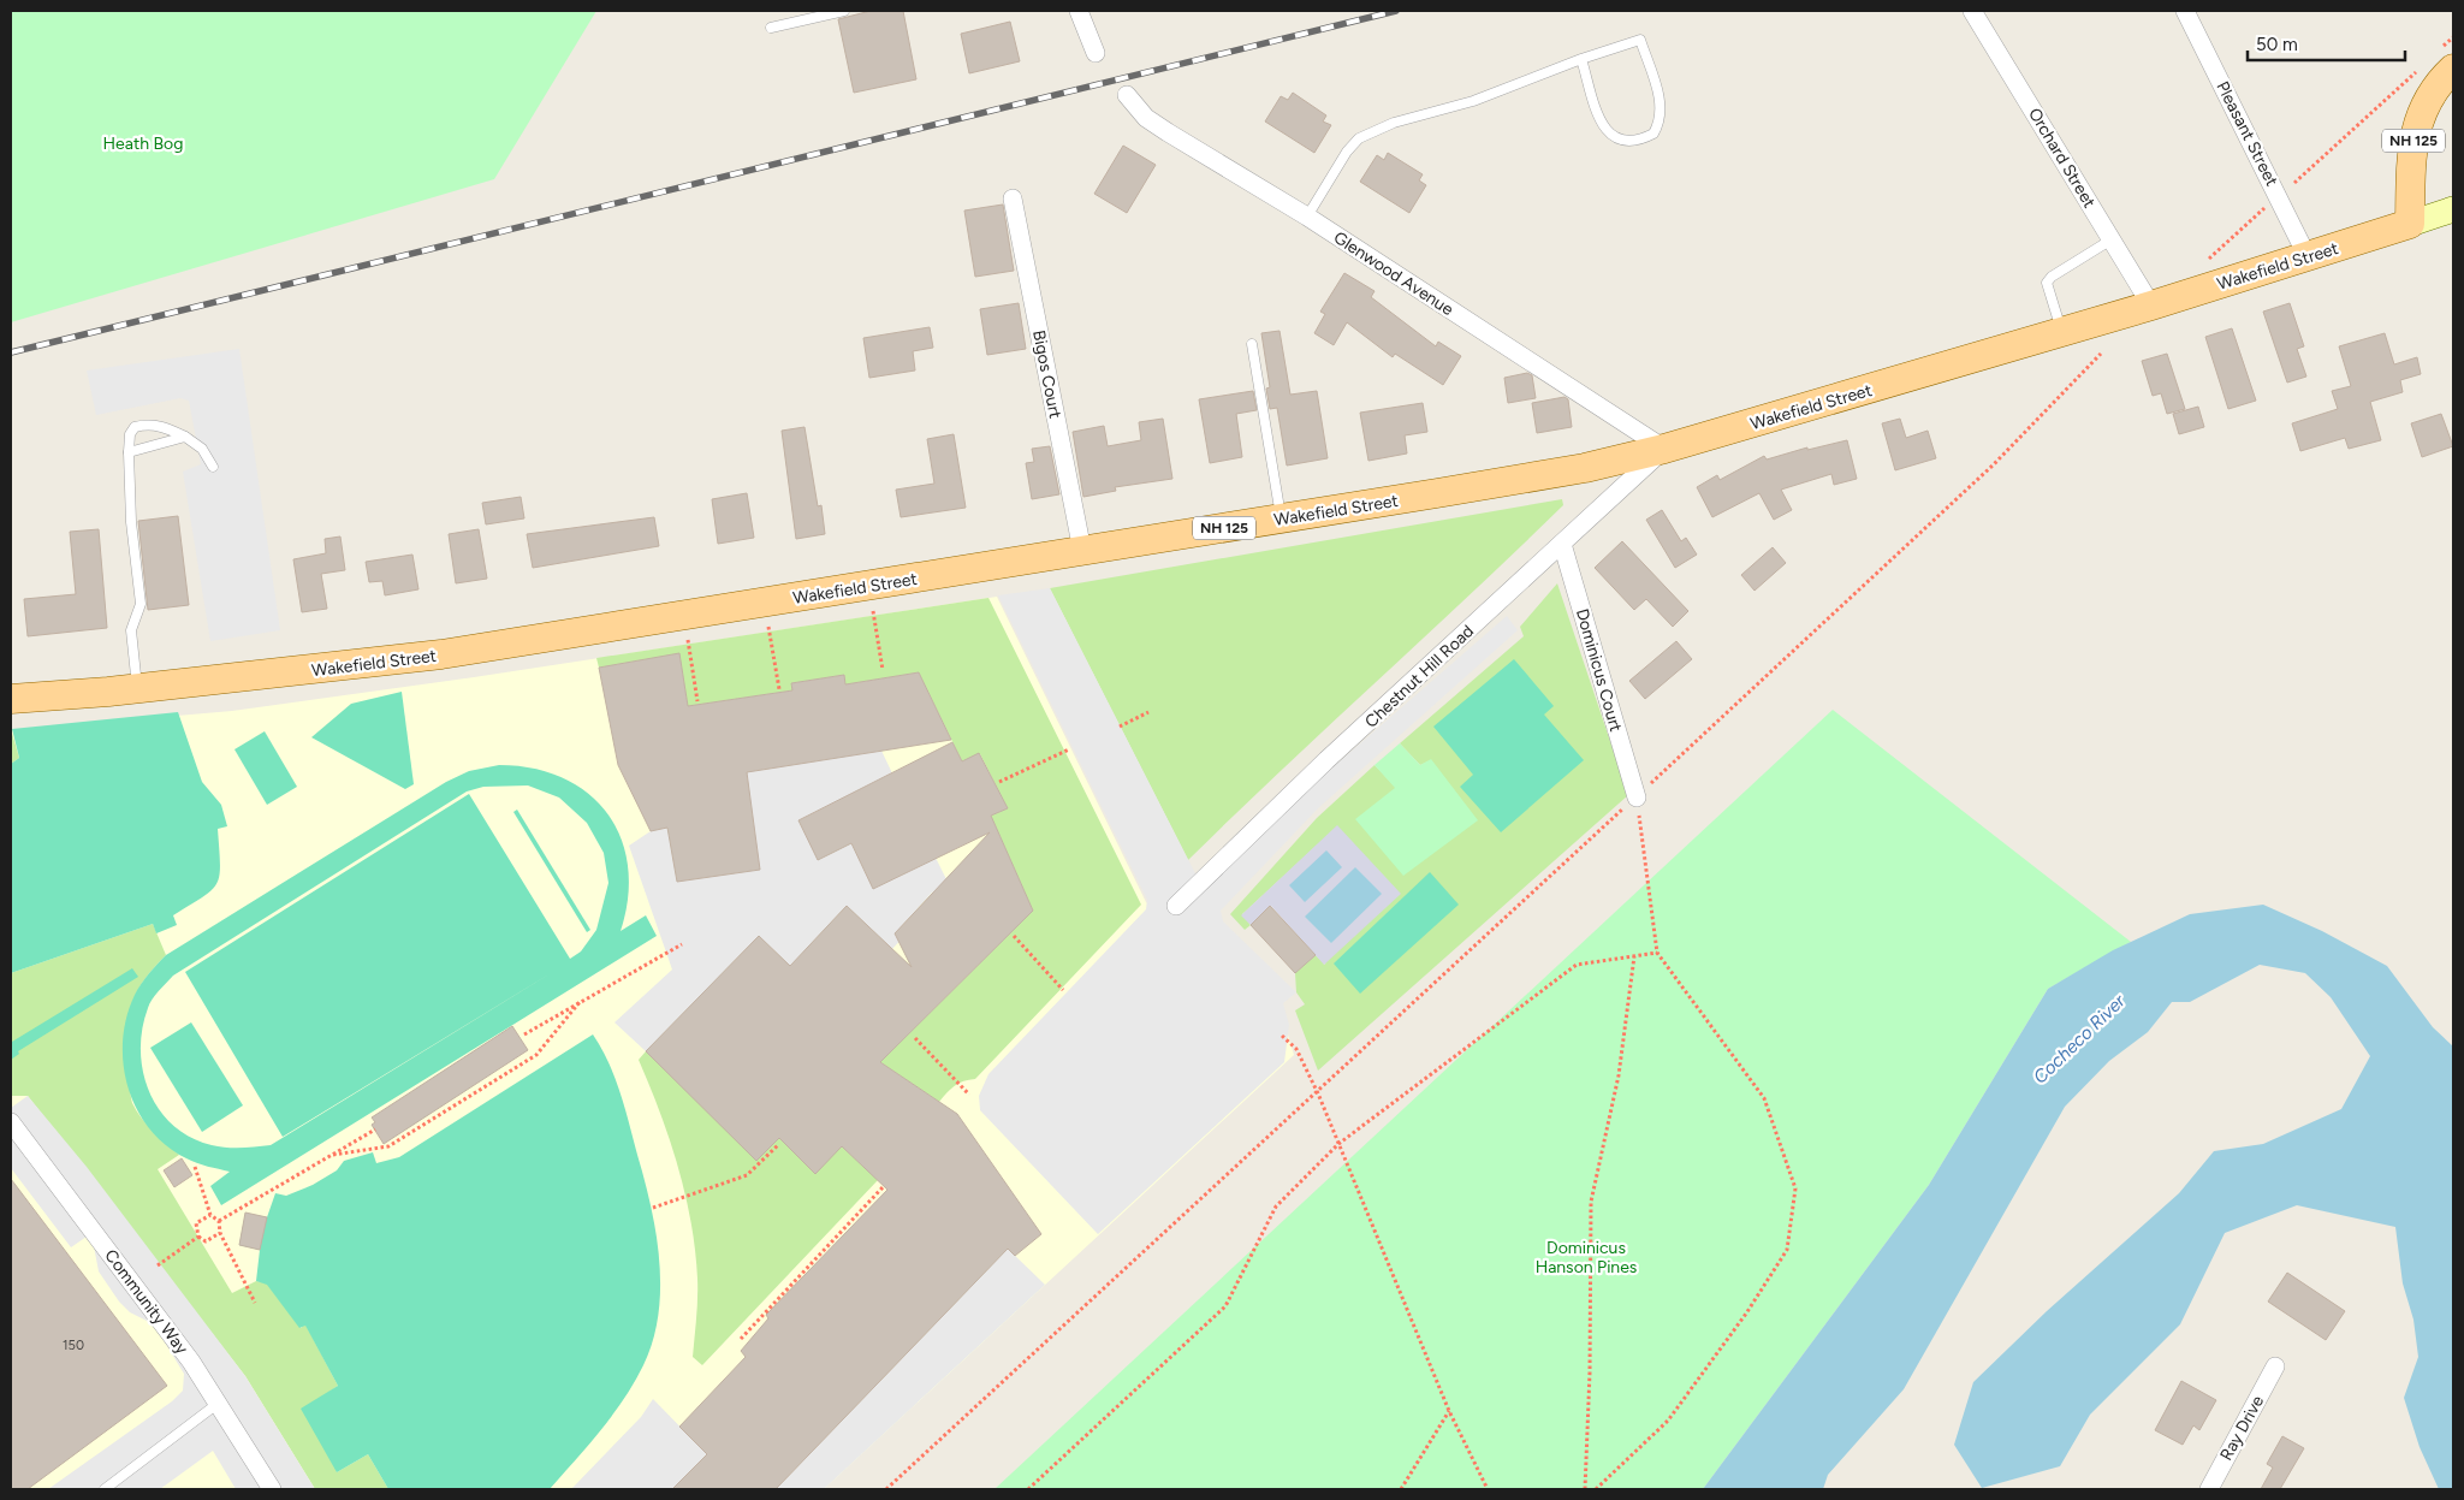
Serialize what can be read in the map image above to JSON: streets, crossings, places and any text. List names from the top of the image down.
{
  "streets": {
    "main road": ["NH 125", "Wakefield Street"],
    "street": [
      "Pleasant Street",
      "Orchard Street",
      "Glenwood Avenue",
      "Bigos Court",
      "Dominicus Court",
      "Chestnut Hill Road",
      "Community Way",
      "Ray Drive"
    ]
  },
  "crossings": [
    ["Pleasant Street", "Wakefield Street"],
    ["NH 125", "Wakefield Street"],
    ["Orchard Street", "Wakefield Street"],
    ["Wakefield Street", "Glenwood Avenue"],
    ["Wakefield Street", "Bigos Court"],
    ["Wakefield Street", "Chestnut Hill Road"],
    ["Glenwood Avenue", "Chestnut Hill Road"],
    ["Dominicus Court", "Chestnut Hill Road"]
  ],
  "water": ["Cocheco River"],
  "parks": ["Heath Bog", "Dominicus Hanson Pines"],
  "house_numbers": ["150"],
  "scale_bar": "50 m"
}
